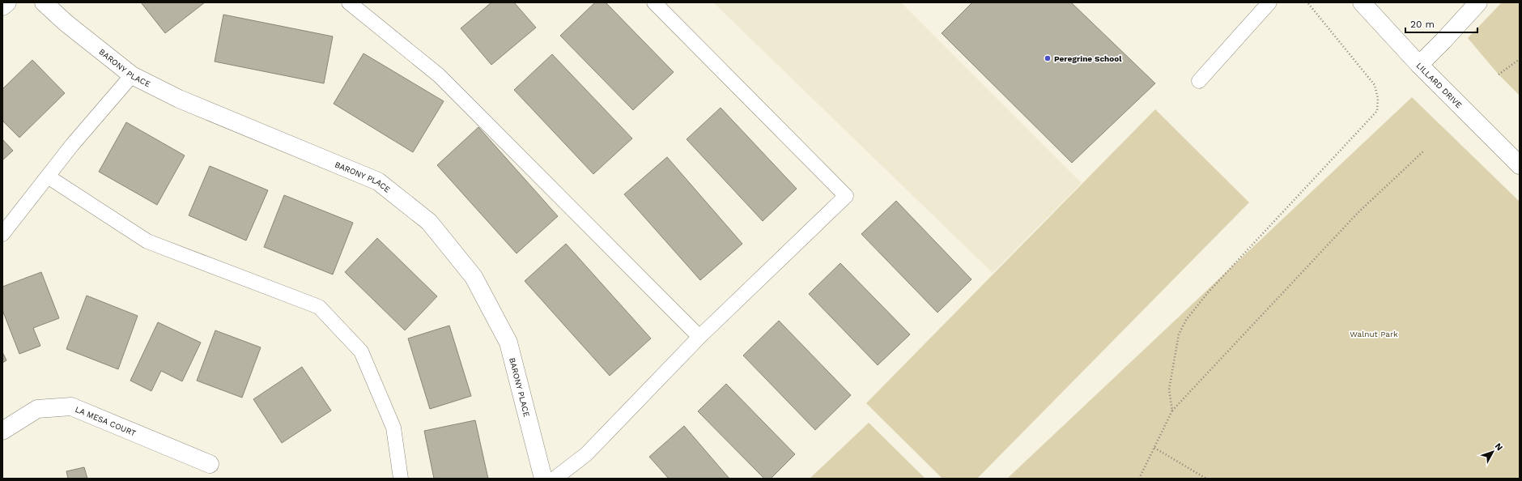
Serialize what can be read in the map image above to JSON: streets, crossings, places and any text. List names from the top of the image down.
{
  "streets": {
    "street": ["BARONY PLACE", "LILLARD DRIVE", "LA MESA COURT"]
  },
  "parks": ["Walnut Park"],
  "places": ["Peregrine School"],
  "scale_bar": "20 m",
  "north": "top right"
}
